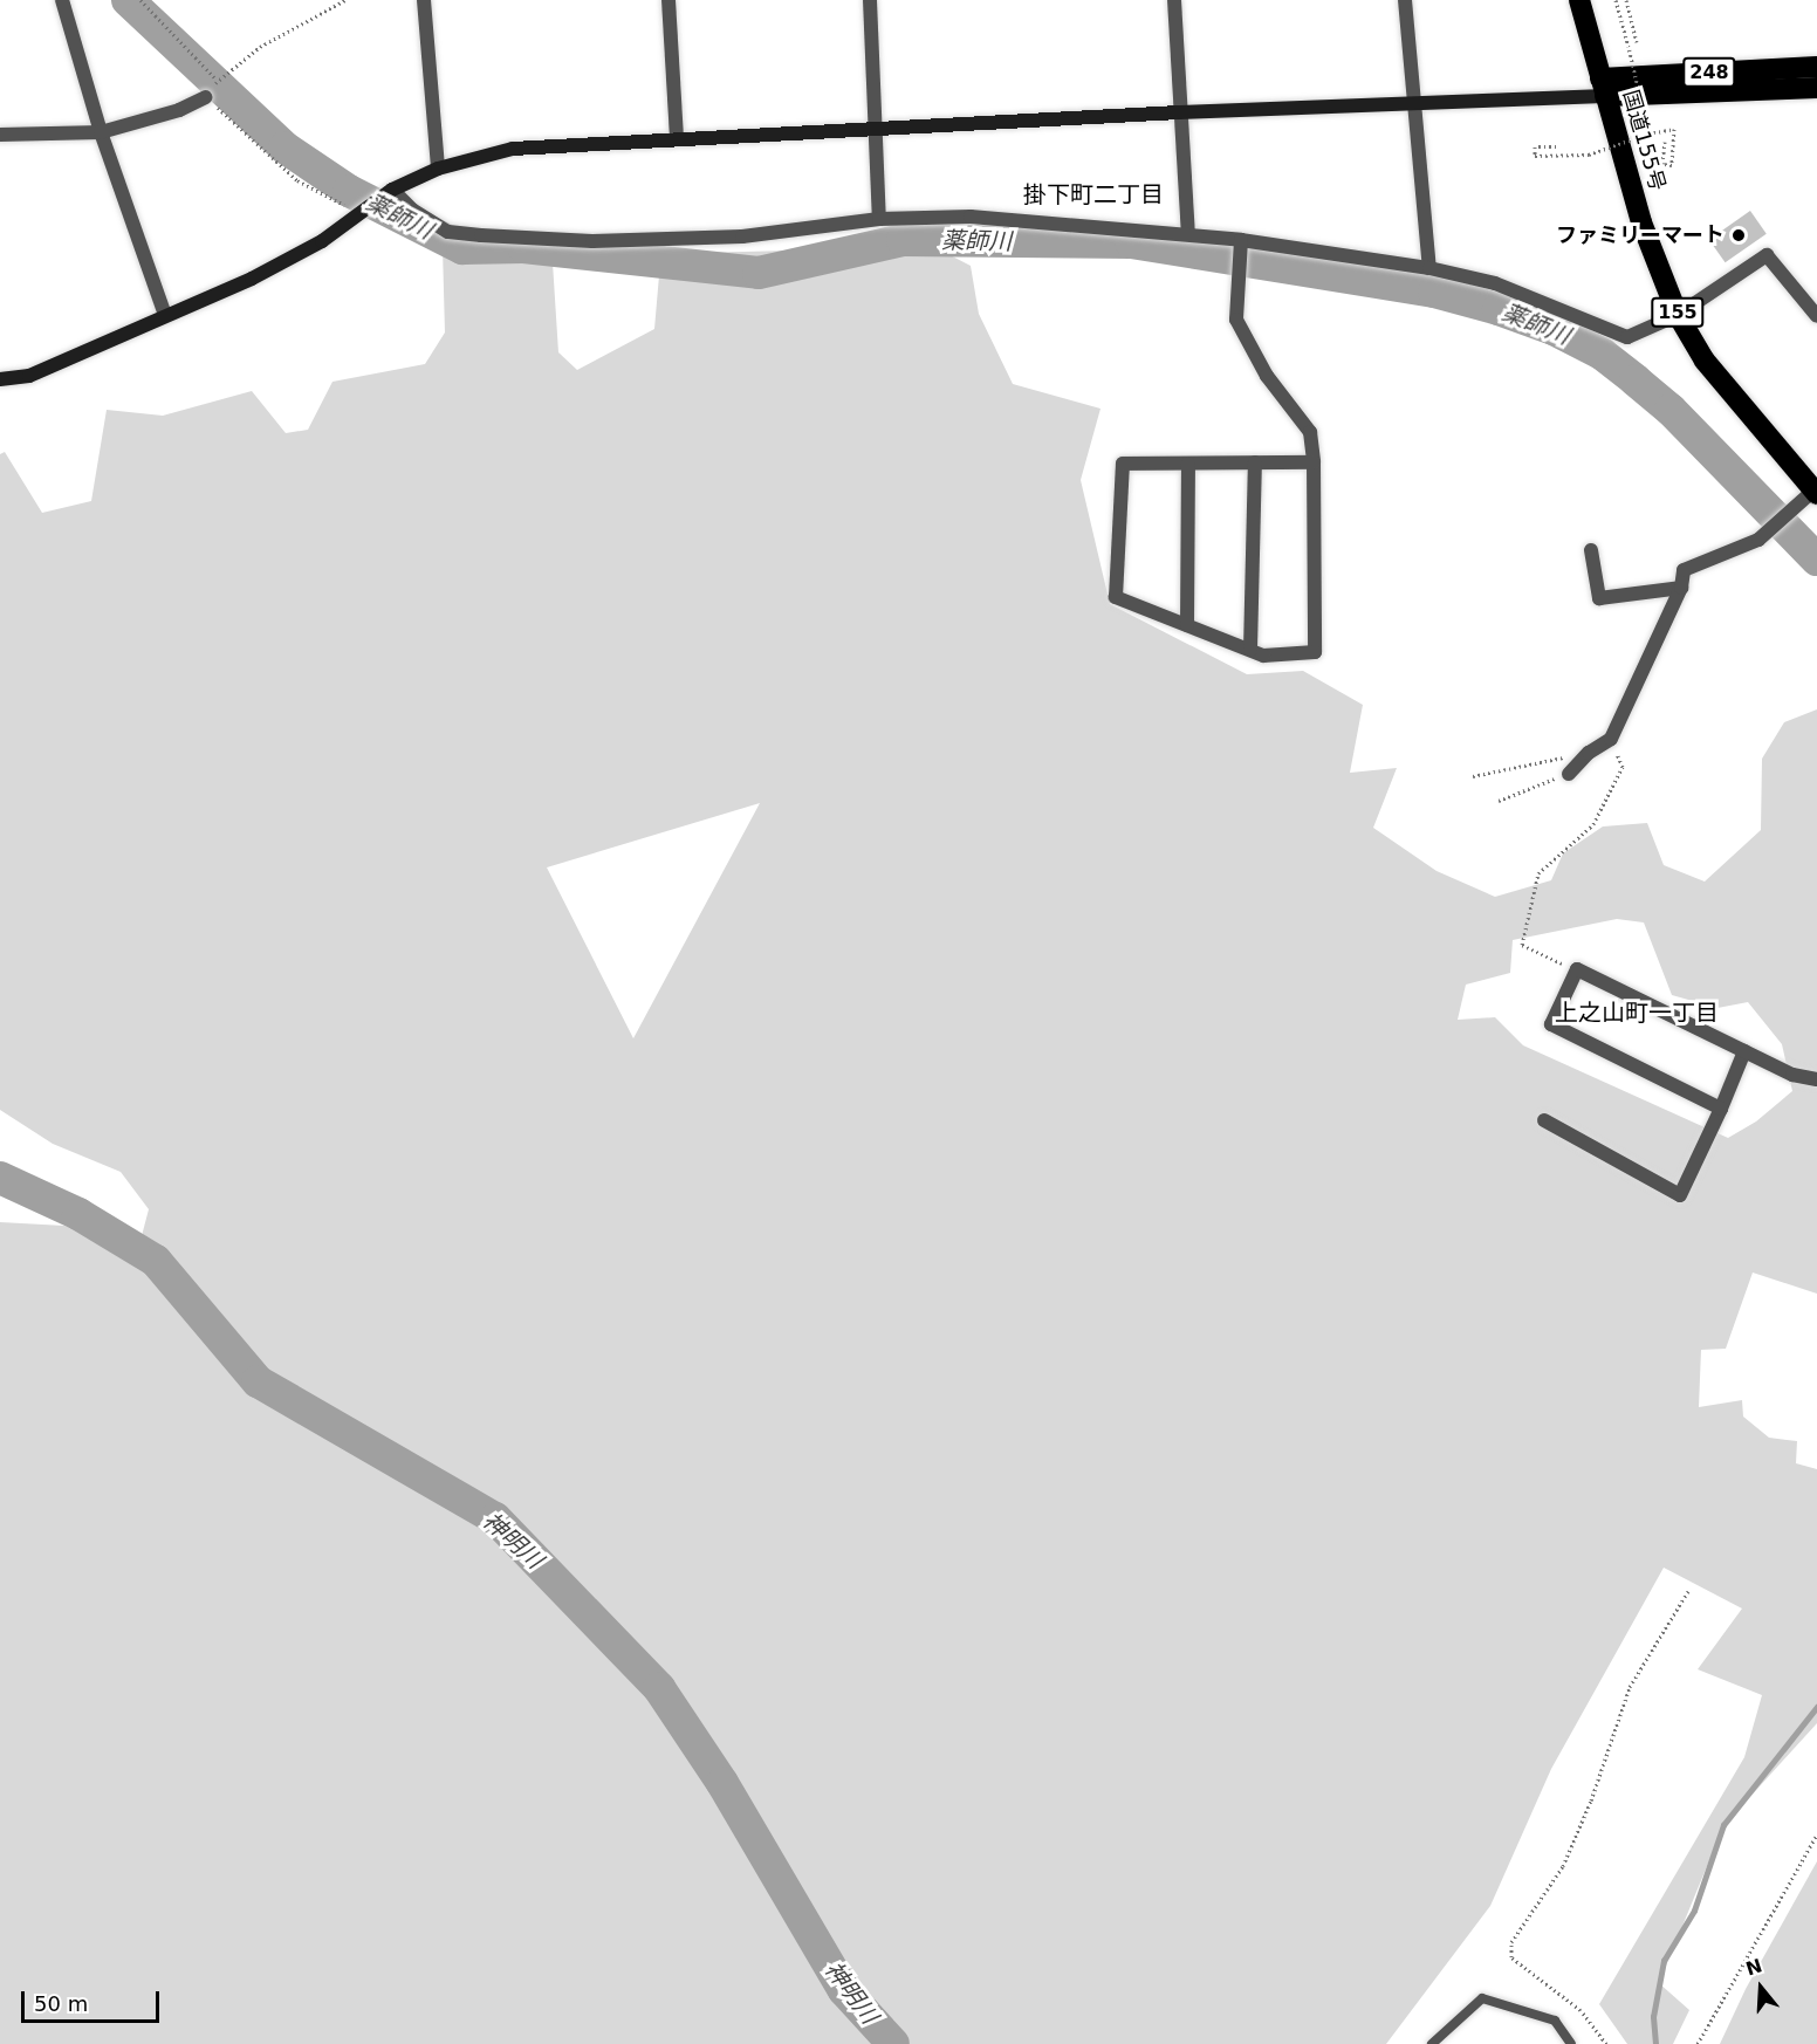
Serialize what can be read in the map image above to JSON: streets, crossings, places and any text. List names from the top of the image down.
{
  "streets": {
    "highway": ["248", "国道155号", "155"]
  },
  "crossings": [
    ["248", "国道155号"]
  ],
  "districts": ["掛下町二丁目", "上之山町一丁目"],
  "water": ["薬師川", "神明川"],
  "places": ["ファミリーマート"],
  "scale_bar": "50 m",
  "north": "top"
}
